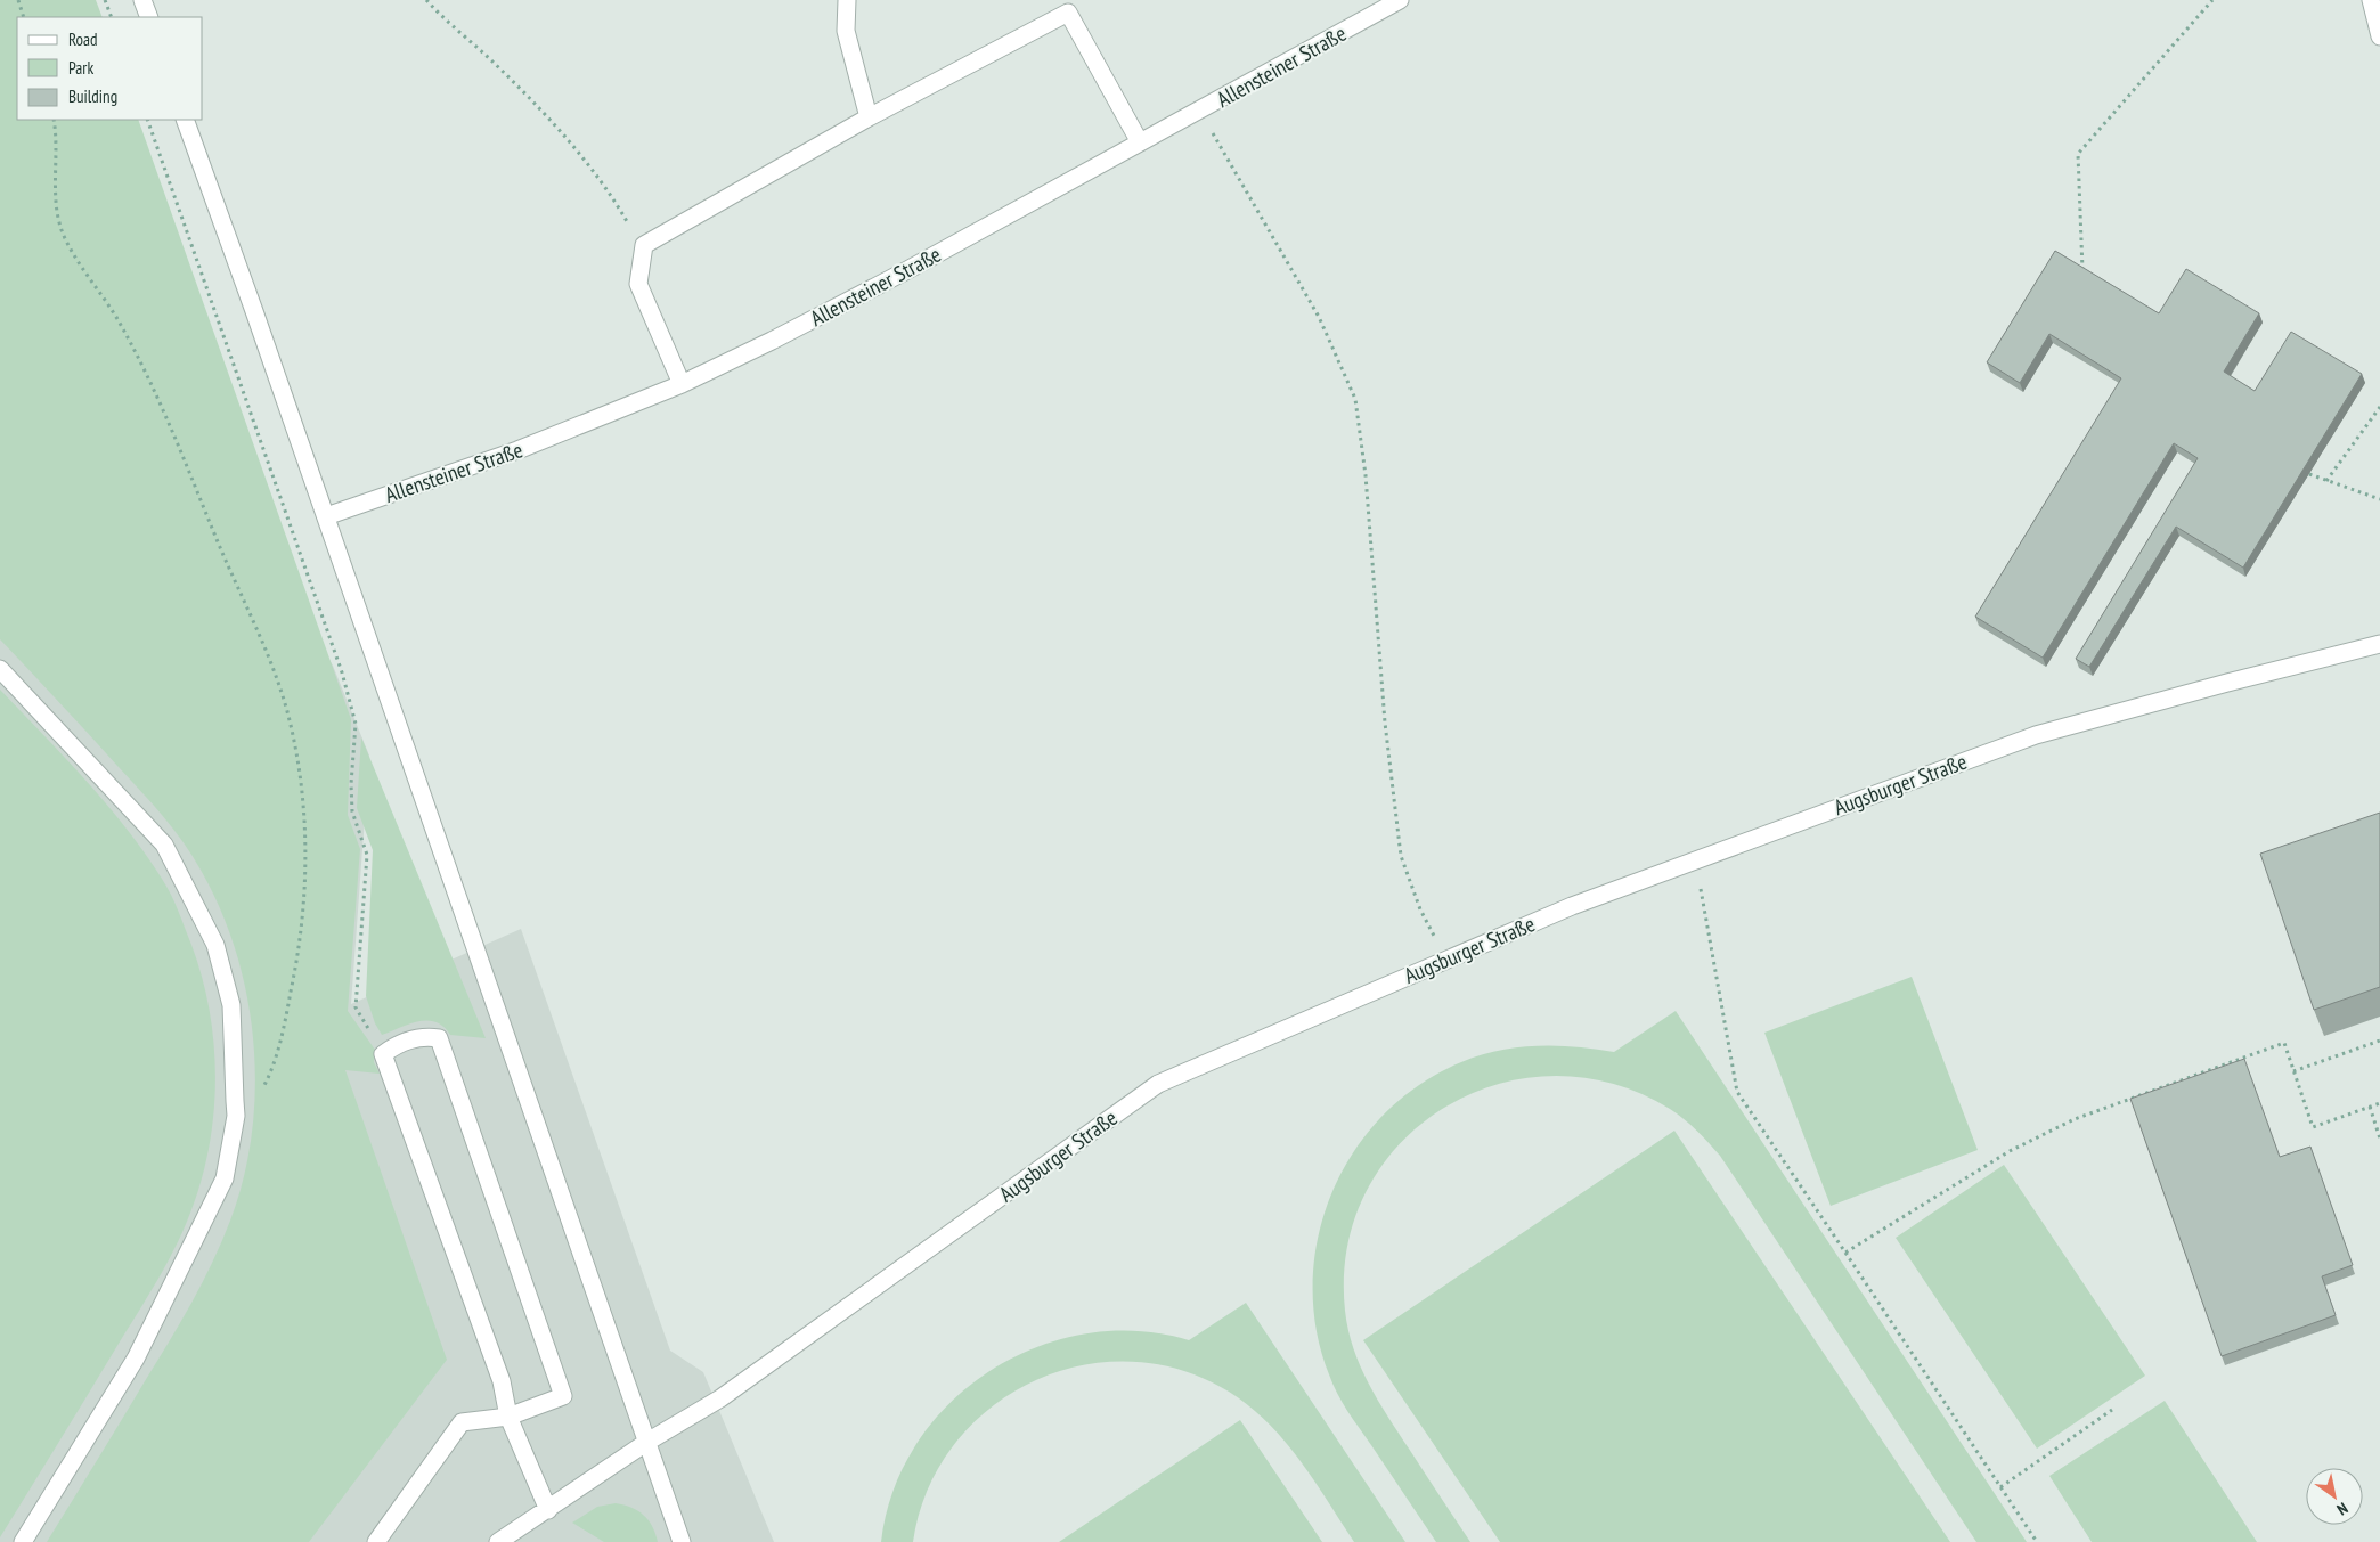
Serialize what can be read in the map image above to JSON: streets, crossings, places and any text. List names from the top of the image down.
{
  "streets": {
    "lane": ["Allensteiner Straße", "Augsburger Straße"]
  },
  "legend": ["Road", "Park", "Building"],
  "north": "bottom right"
}
